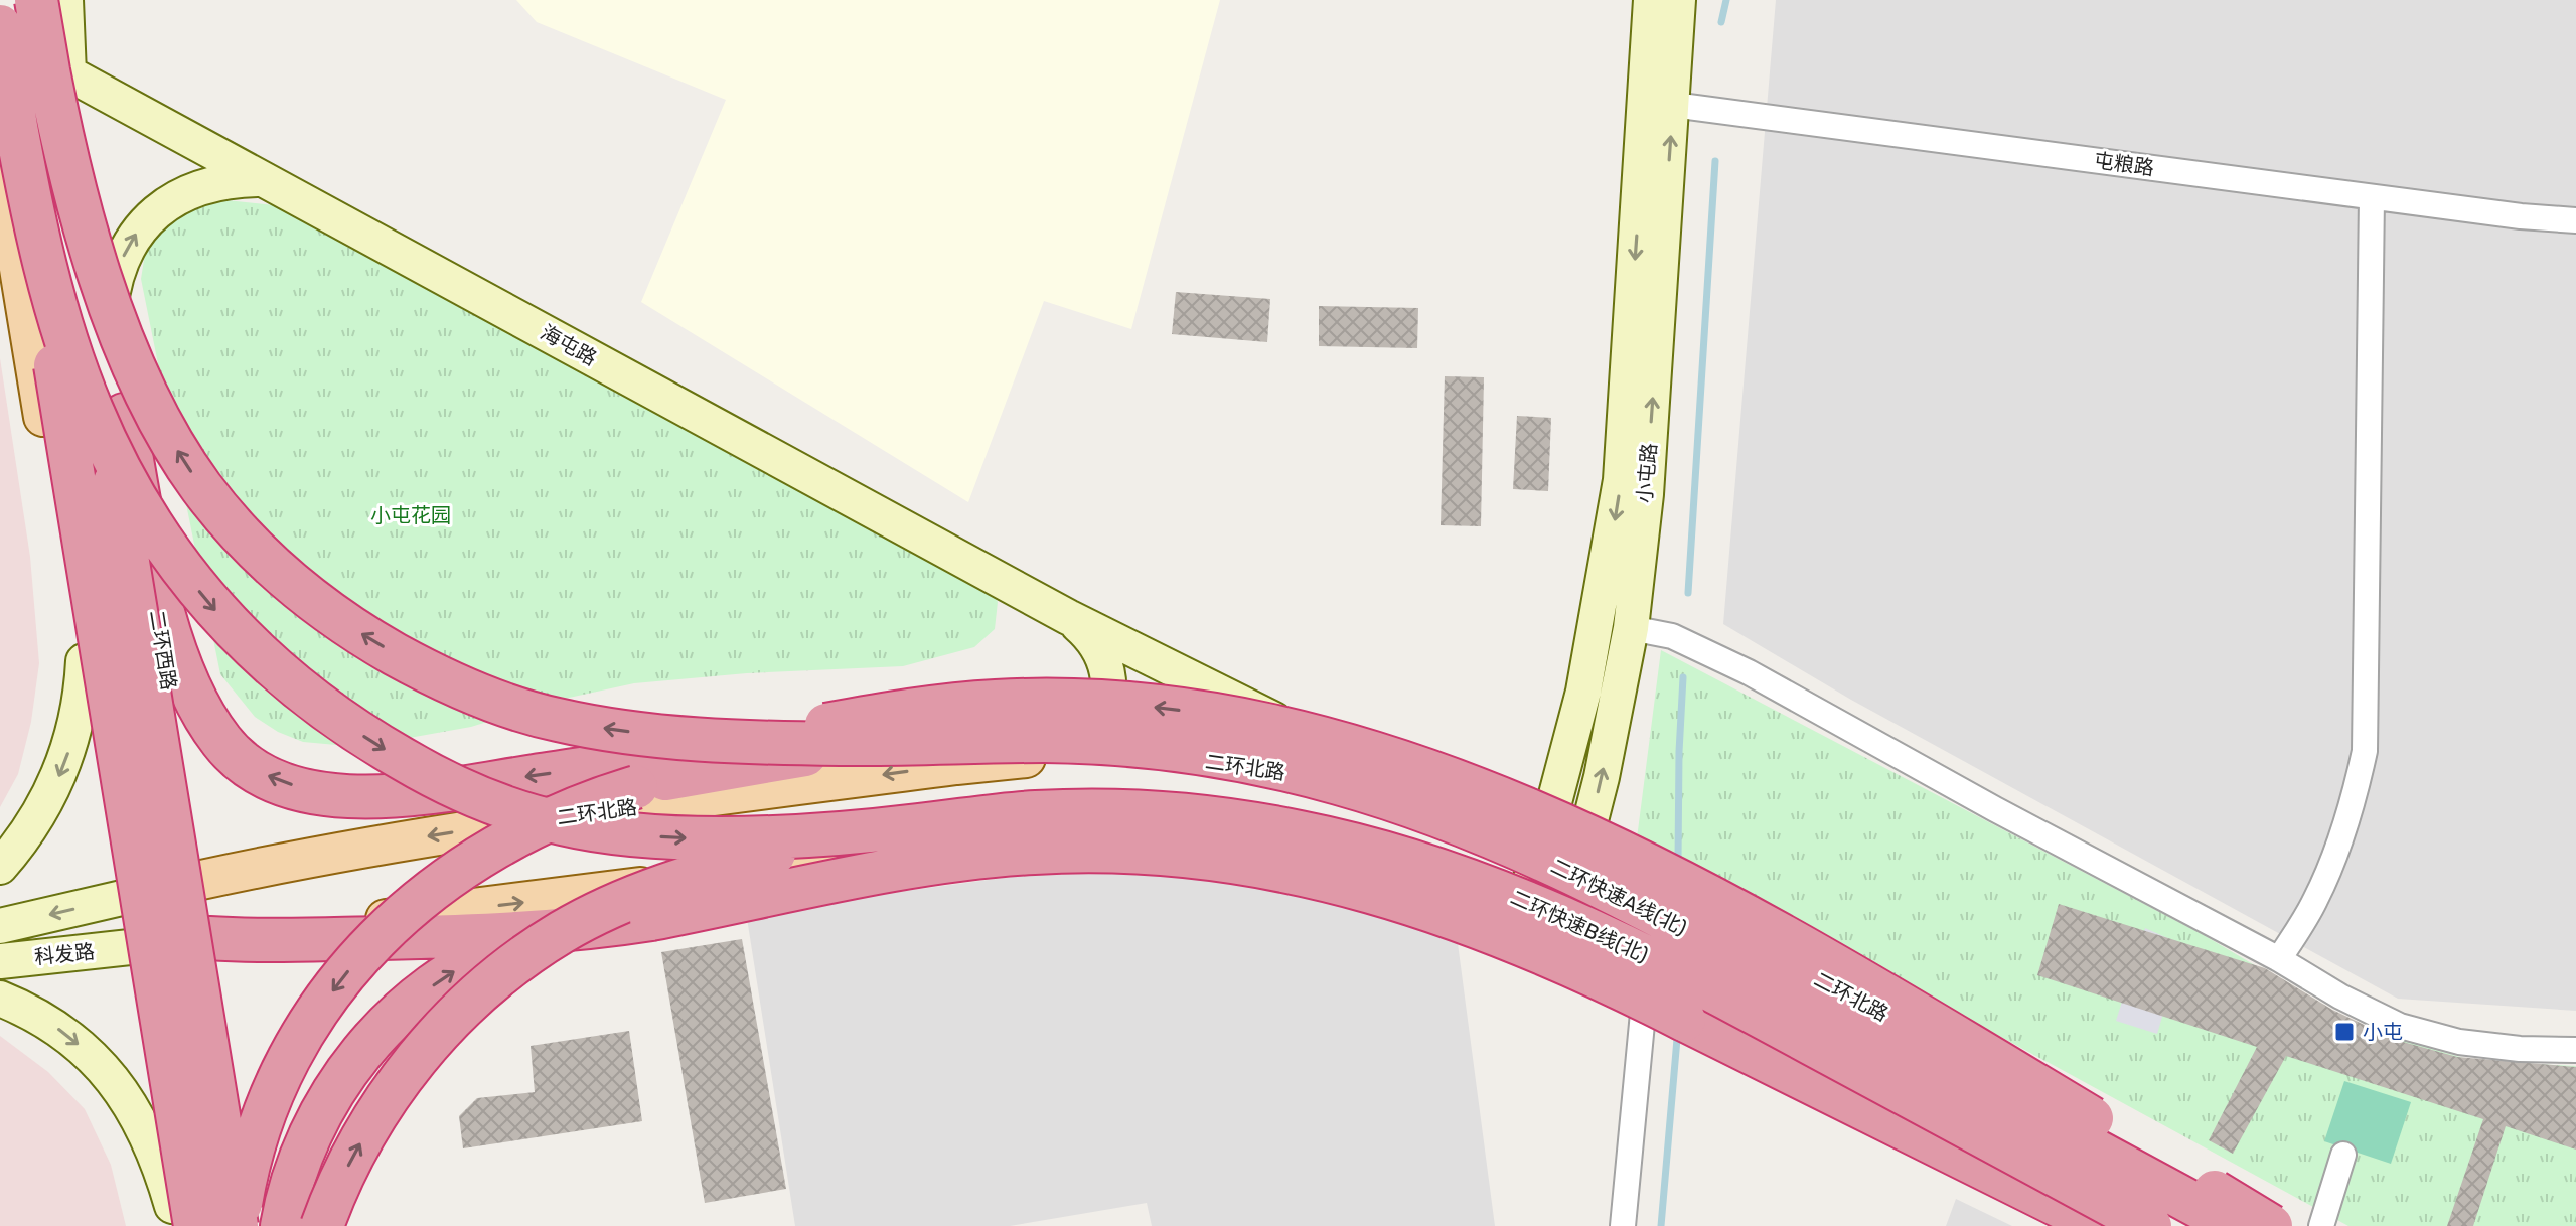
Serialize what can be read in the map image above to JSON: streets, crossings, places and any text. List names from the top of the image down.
{
  "streets": {
    "highway": ["二环快速A线(北)", "二环快速B线(北)"],
    "main road": ["二环西路", "二环北路"],
    "street": [
      "屯粮路",
      "海屯路",
      "小屯路",
      "科发路"
    ]
  },
  "crossings": [
    ["屯粮路", "小屯路"],
    ["海屯路", "二环西路"],
    ["小屯路", "二环北路"],
    ["二环西路", "二环北路"],
    ["二环北路", "科发路"]
  ],
  "parks": ["小屯花园"],
  "places": {
    "transit": ["小屯"]
  }
}
